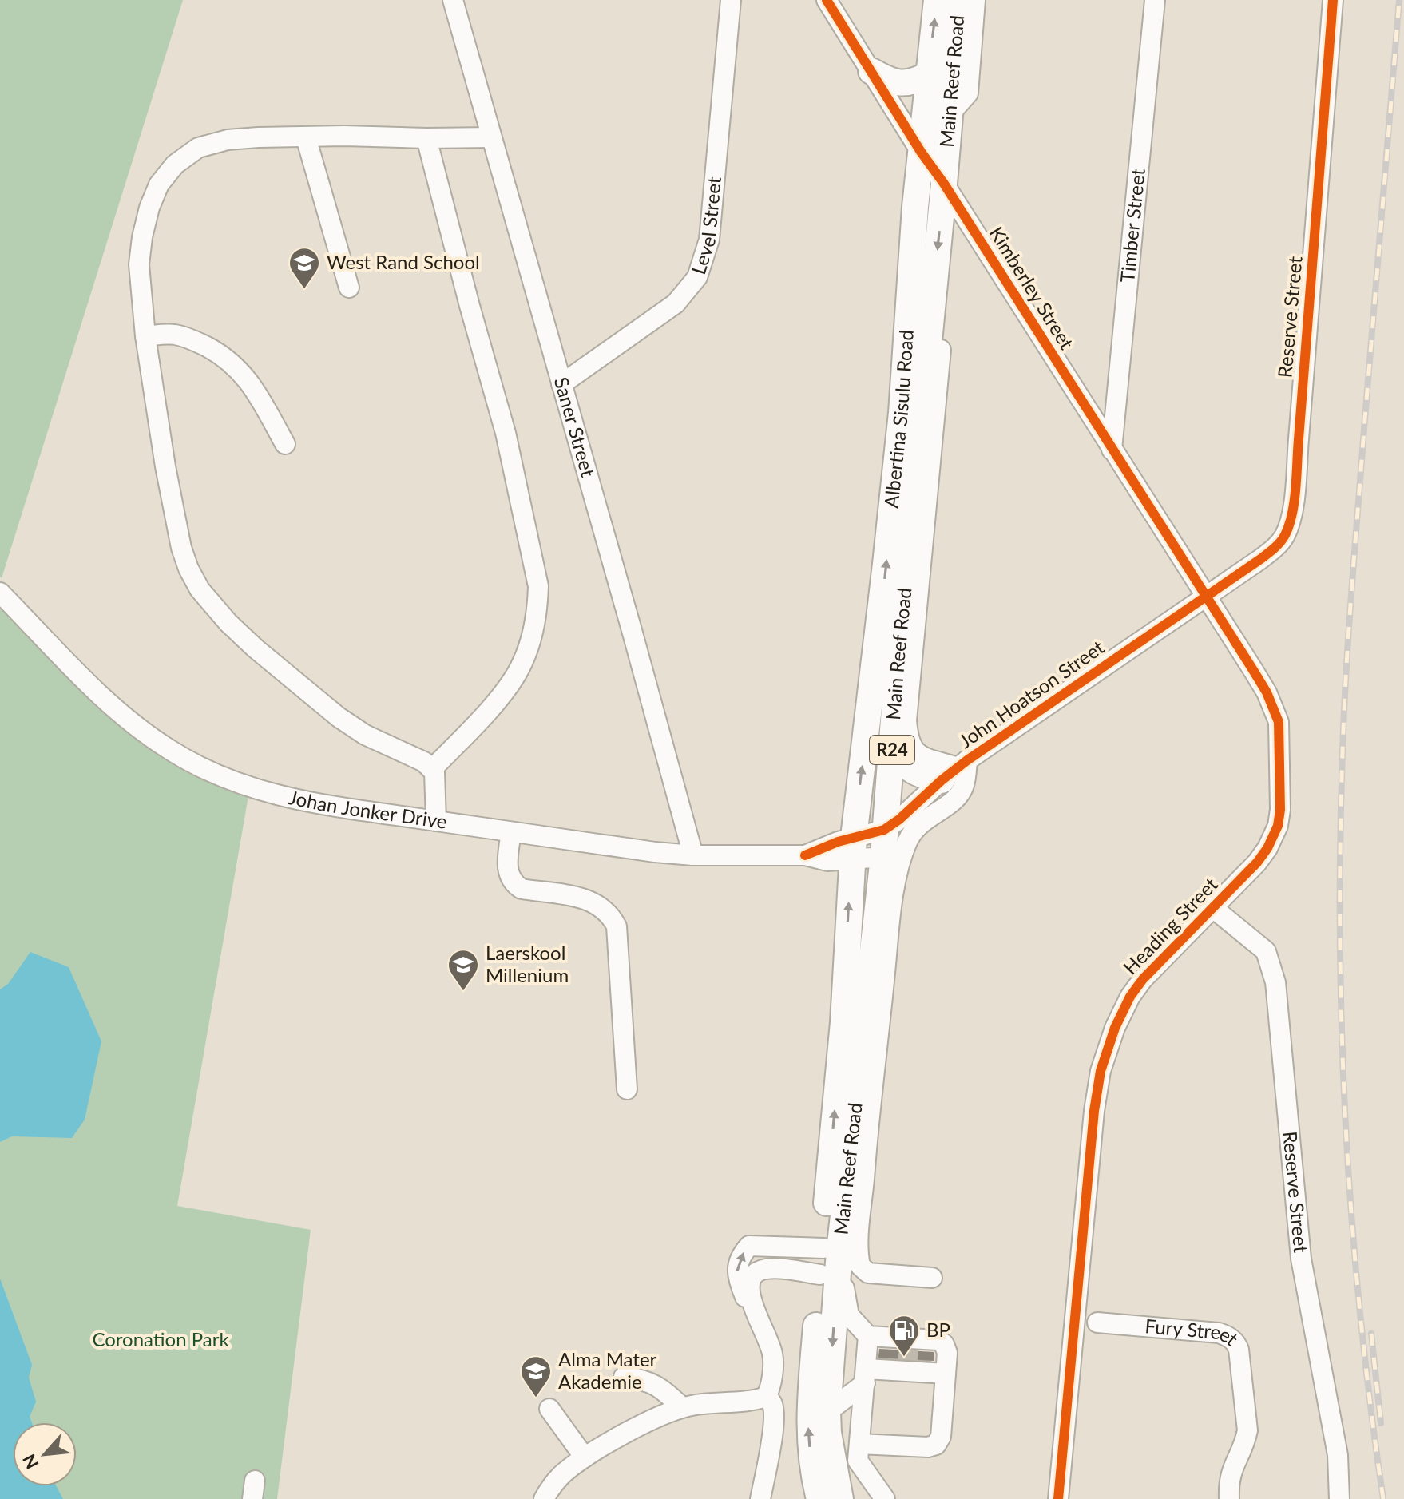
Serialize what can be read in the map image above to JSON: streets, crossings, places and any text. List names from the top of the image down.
{
  "streets": {
    "main road": ["Main Reef Road", "Albertina Sisulu Road", "R24"],
    "street": [
      "Level Street",
      "Timber Street",
      "Kimberley Street",
      "Reserve Street",
      "Saner Street",
      "John Hoatson Street",
      "Johan Jonker Drive",
      "Heading Street",
      "Fury Street"
    ]
  },
  "crossings": [
    ["Main Reef Road", "Kimberley Street"],
    ["Main Reef Road", "Albertina Sisulu Road"],
    ["Main Reef Road", "John Hoatson Street"],
    ["Main Reef Road", "Johan Jonker Drive"],
    ["Level Street", "Saner Street"],
    ["Timber Street", "Kimberley Street"],
    ["Kimberley Street", "Reserve Street"],
    ["Kimberley Street", "Albertina Sisulu Road"],
    ["Kimberley Street", "John Hoatson Street"],
    ["Kimberley Street", "Heading Street"],
    ["Reserve Street", "John Hoatson Street"],
    ["Reserve Street", "Heading Street"],
    ["Albertina Sisulu Road", "Johan Jonker Drive"],
    ["Saner Street", "Johan Jonker Drive"],
    ["John Hoatson Street", "Johan Jonker Drive"],
    ["John Hoatson Street", "Heading Street"]
  ],
  "one_way": ["Albertina Sisulu Road"],
  "parks": ["Coronation Park"],
  "places": {
    "school or university": ["West Rand School", "Laerskool Millenium", "Alma Mater Akademie"],
    "fuel station": ["BP"]
  },
  "north": "bottom left"
}
